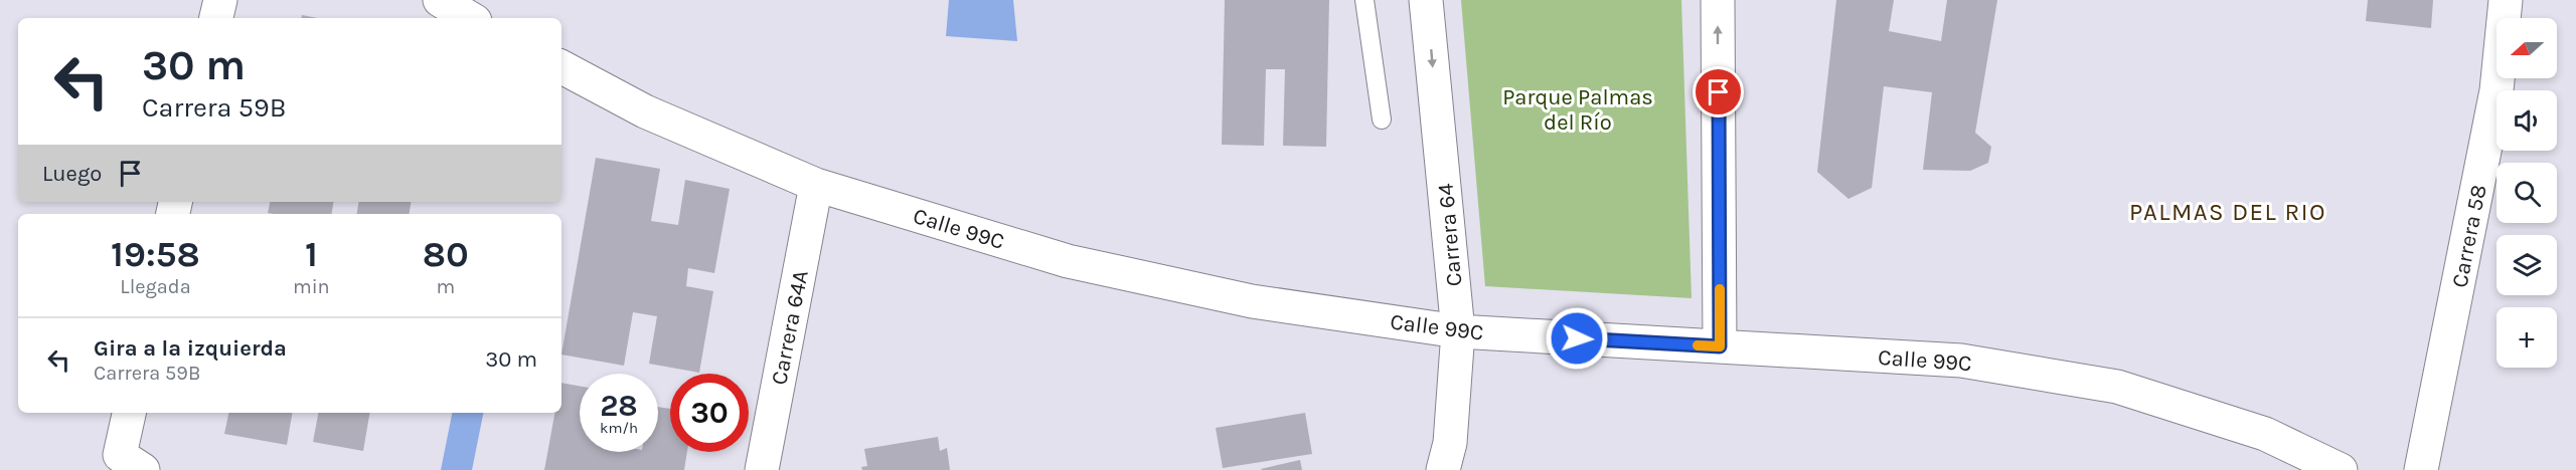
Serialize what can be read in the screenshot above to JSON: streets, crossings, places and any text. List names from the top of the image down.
{
  "streets": {
    "street": [
      "Calle 99C",
      "Carrera 64",
      "Carrera 58",
      "Carrera 64A"
    ]
  },
  "crossings": [
    ["Calle 99C", "Carrera 64"],
    ["Calle 99C", "Carrera 64A"]
  ],
  "districts": ["PALMAS DEL RIO"],
  "parks": ["Parque Palmas del Río"],
  "north": "left",
  "page": {
    "map_buttons": "+",
    "turn": ["30 m", "Carrera 59B"],
    "then": "Luego",
    "eta": [
      "19:58",
      "Llegada",
      "1",
      "min",
      "80",
      "m"
    ],
    "list": [
      {
        "name": "Gira a la izquierda",
        "note": "Carrera 59B",
        "value": "30 m"
      }
    ],
    "speed": "28 km/h",
    "limit": "30"
  }
}
